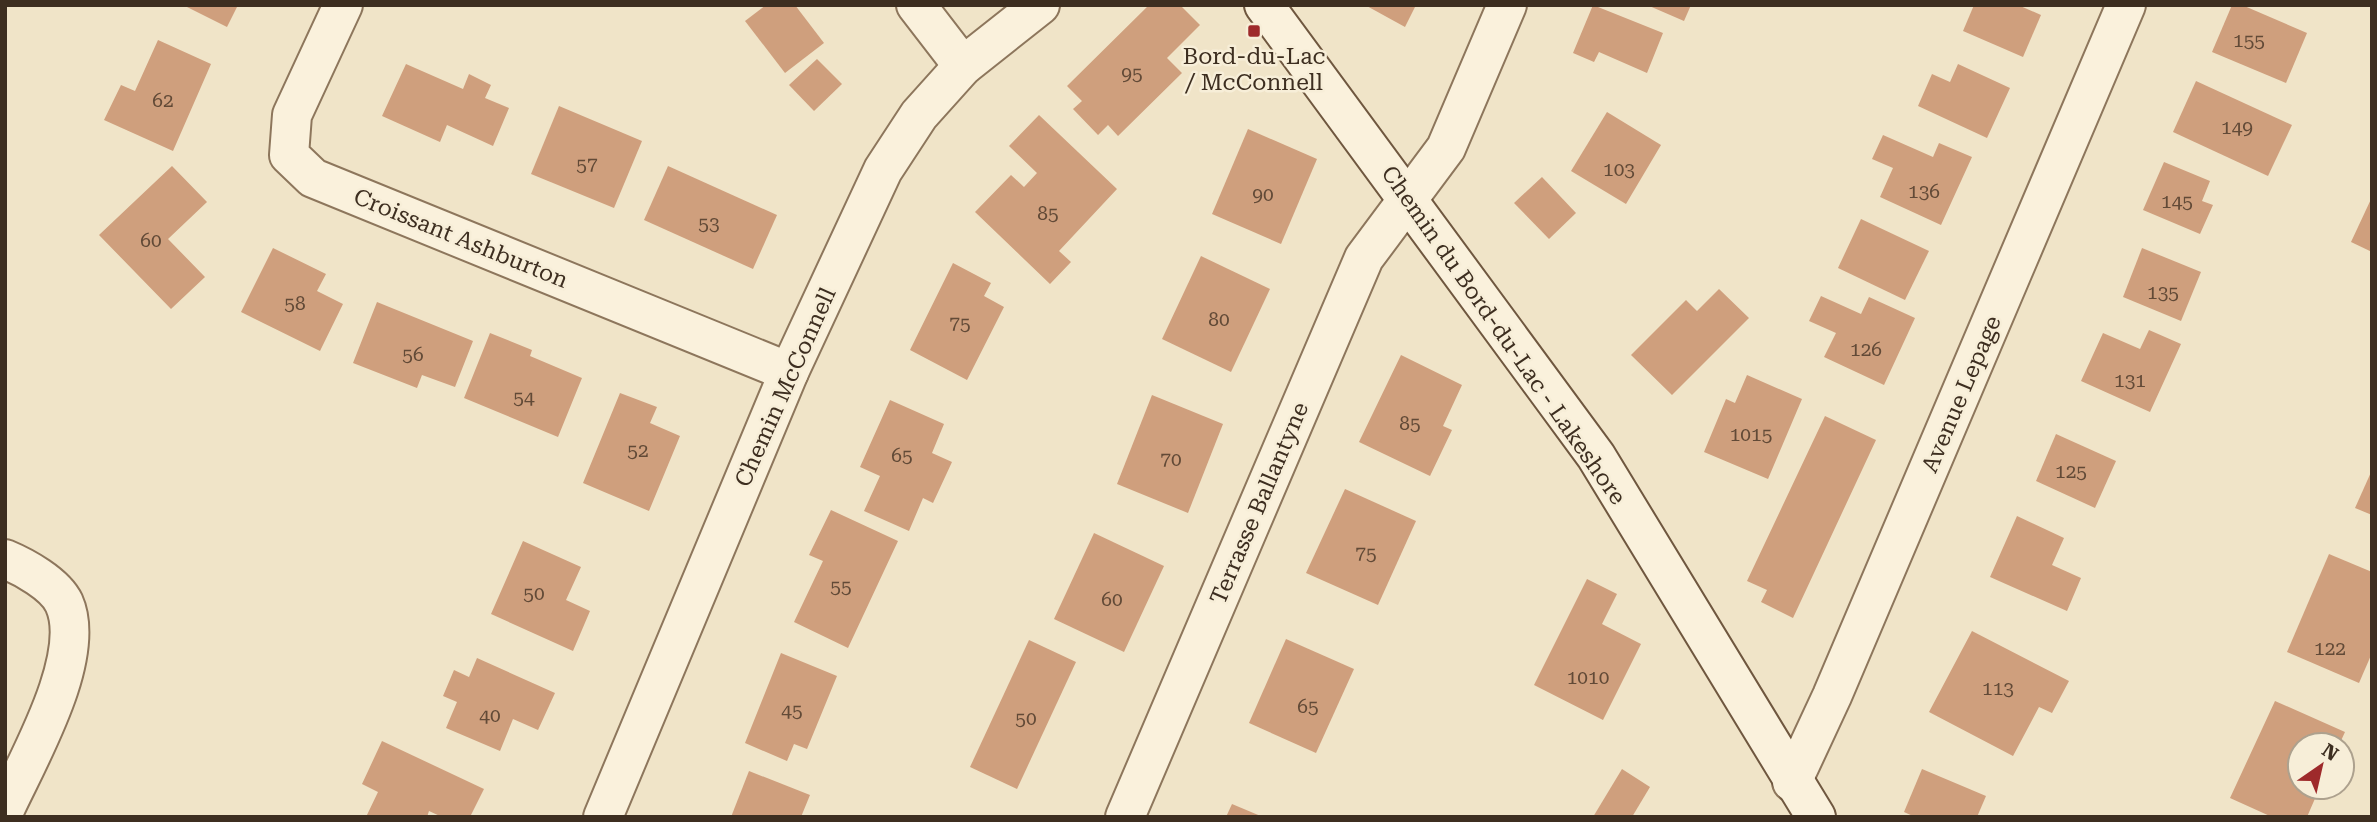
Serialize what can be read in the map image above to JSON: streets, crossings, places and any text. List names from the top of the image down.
{
  "streets": {
    "street": [
      "Croissant Ashburton",
      "Chemin du Bord-du-Lac - Lakeshore",
      "Chemin McConnell",
      "Avenue Lepage",
      "Terrasse Ballantyne"
    ]
  },
  "crossings": [
    ["Croissant Ashburton", "Chemin McConnell"],
    ["Chemin du Bord-du-Lac - Lakeshore", "Avenue Lepage"],
    ["Chemin du Bord-du-Lac - Lakeshore", "Terrasse Ballantyne"]
  ],
  "places": {
    "transit": ["Bord-du-Lac / McConnell"]
  },
  "house_numbers": [
    "155",
    "95",
    "62",
    "149",
    "57",
    "103",
    "136",
    "90",
    "145",
    "85",
    "53",
    "60",
    "135",
    "58",
    "80",
    "75",
    "126",
    "56",
    "131",
    "54",
    "85",
    "1015",
    "52",
    "65",
    "70",
    "125",
    "75",
    "55",
    "50",
    "60",
    "122",
    "1010",
    "113",
    "65",
    "45",
    "40",
    "50"
  ],
  "north": "top right"
}
